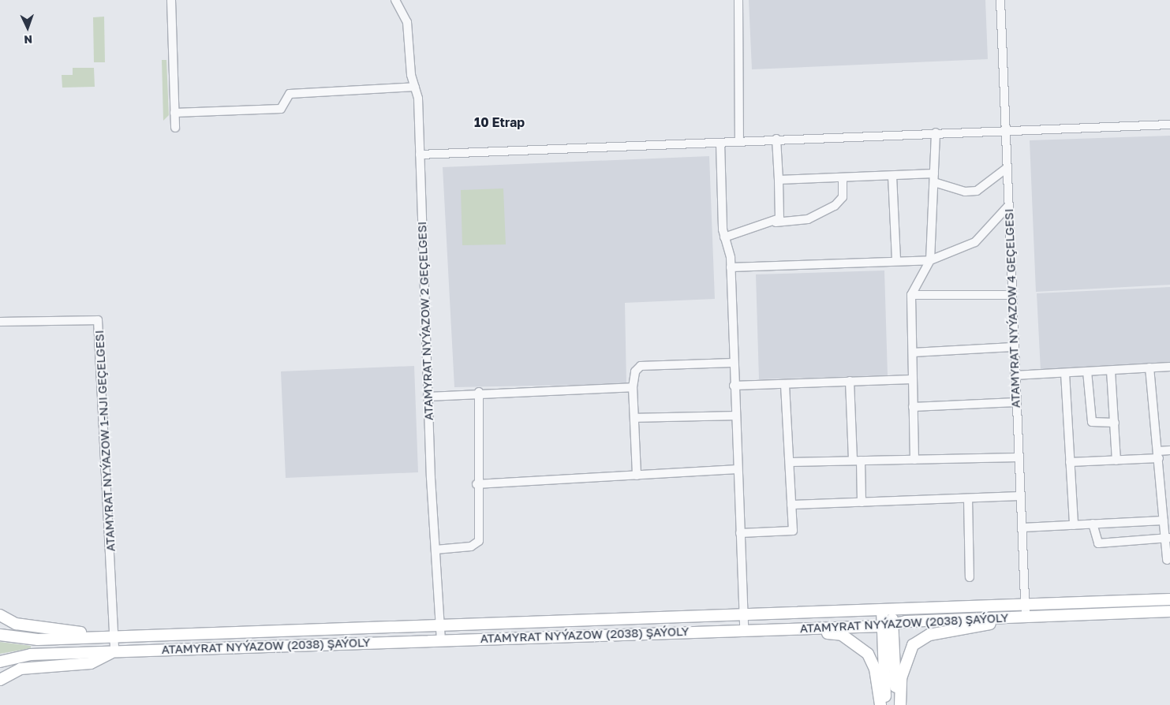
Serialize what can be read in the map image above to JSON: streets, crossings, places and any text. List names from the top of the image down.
{
  "streets": {
    "main road": ["ATAMYRAT NYÝAZOW (2038) ŞAÝOLY"],
    "street": ["ATAMYRAT NYÝAZOW 4 GEÇELGESI", "ATAMYRAT NYÝAZOW 2 GEÇELGESI", "ATAMYRAT NYÝAZOW 1-NJI GEÇELGESI"]
  },
  "crossings": [
    ["ATAMYRAT NYÝAZOW 4 GEÇELGESI", "ATAMYRAT NYÝAZOW (2038) ŞAÝOLY"],
    ["ATAMYRAT NYÝAZOW 2 GEÇELGESI", "ATAMYRAT NYÝAZOW (2038) ŞAÝOLY"],
    ["ATAMYRAT NYÝAZOW 1-NJI GEÇELGESI", "ATAMYRAT NYÝAZOW (2038) ŞAÝOLY"]
  ],
  "districts": ["10 Etrap"],
  "north": "bottom"
}
